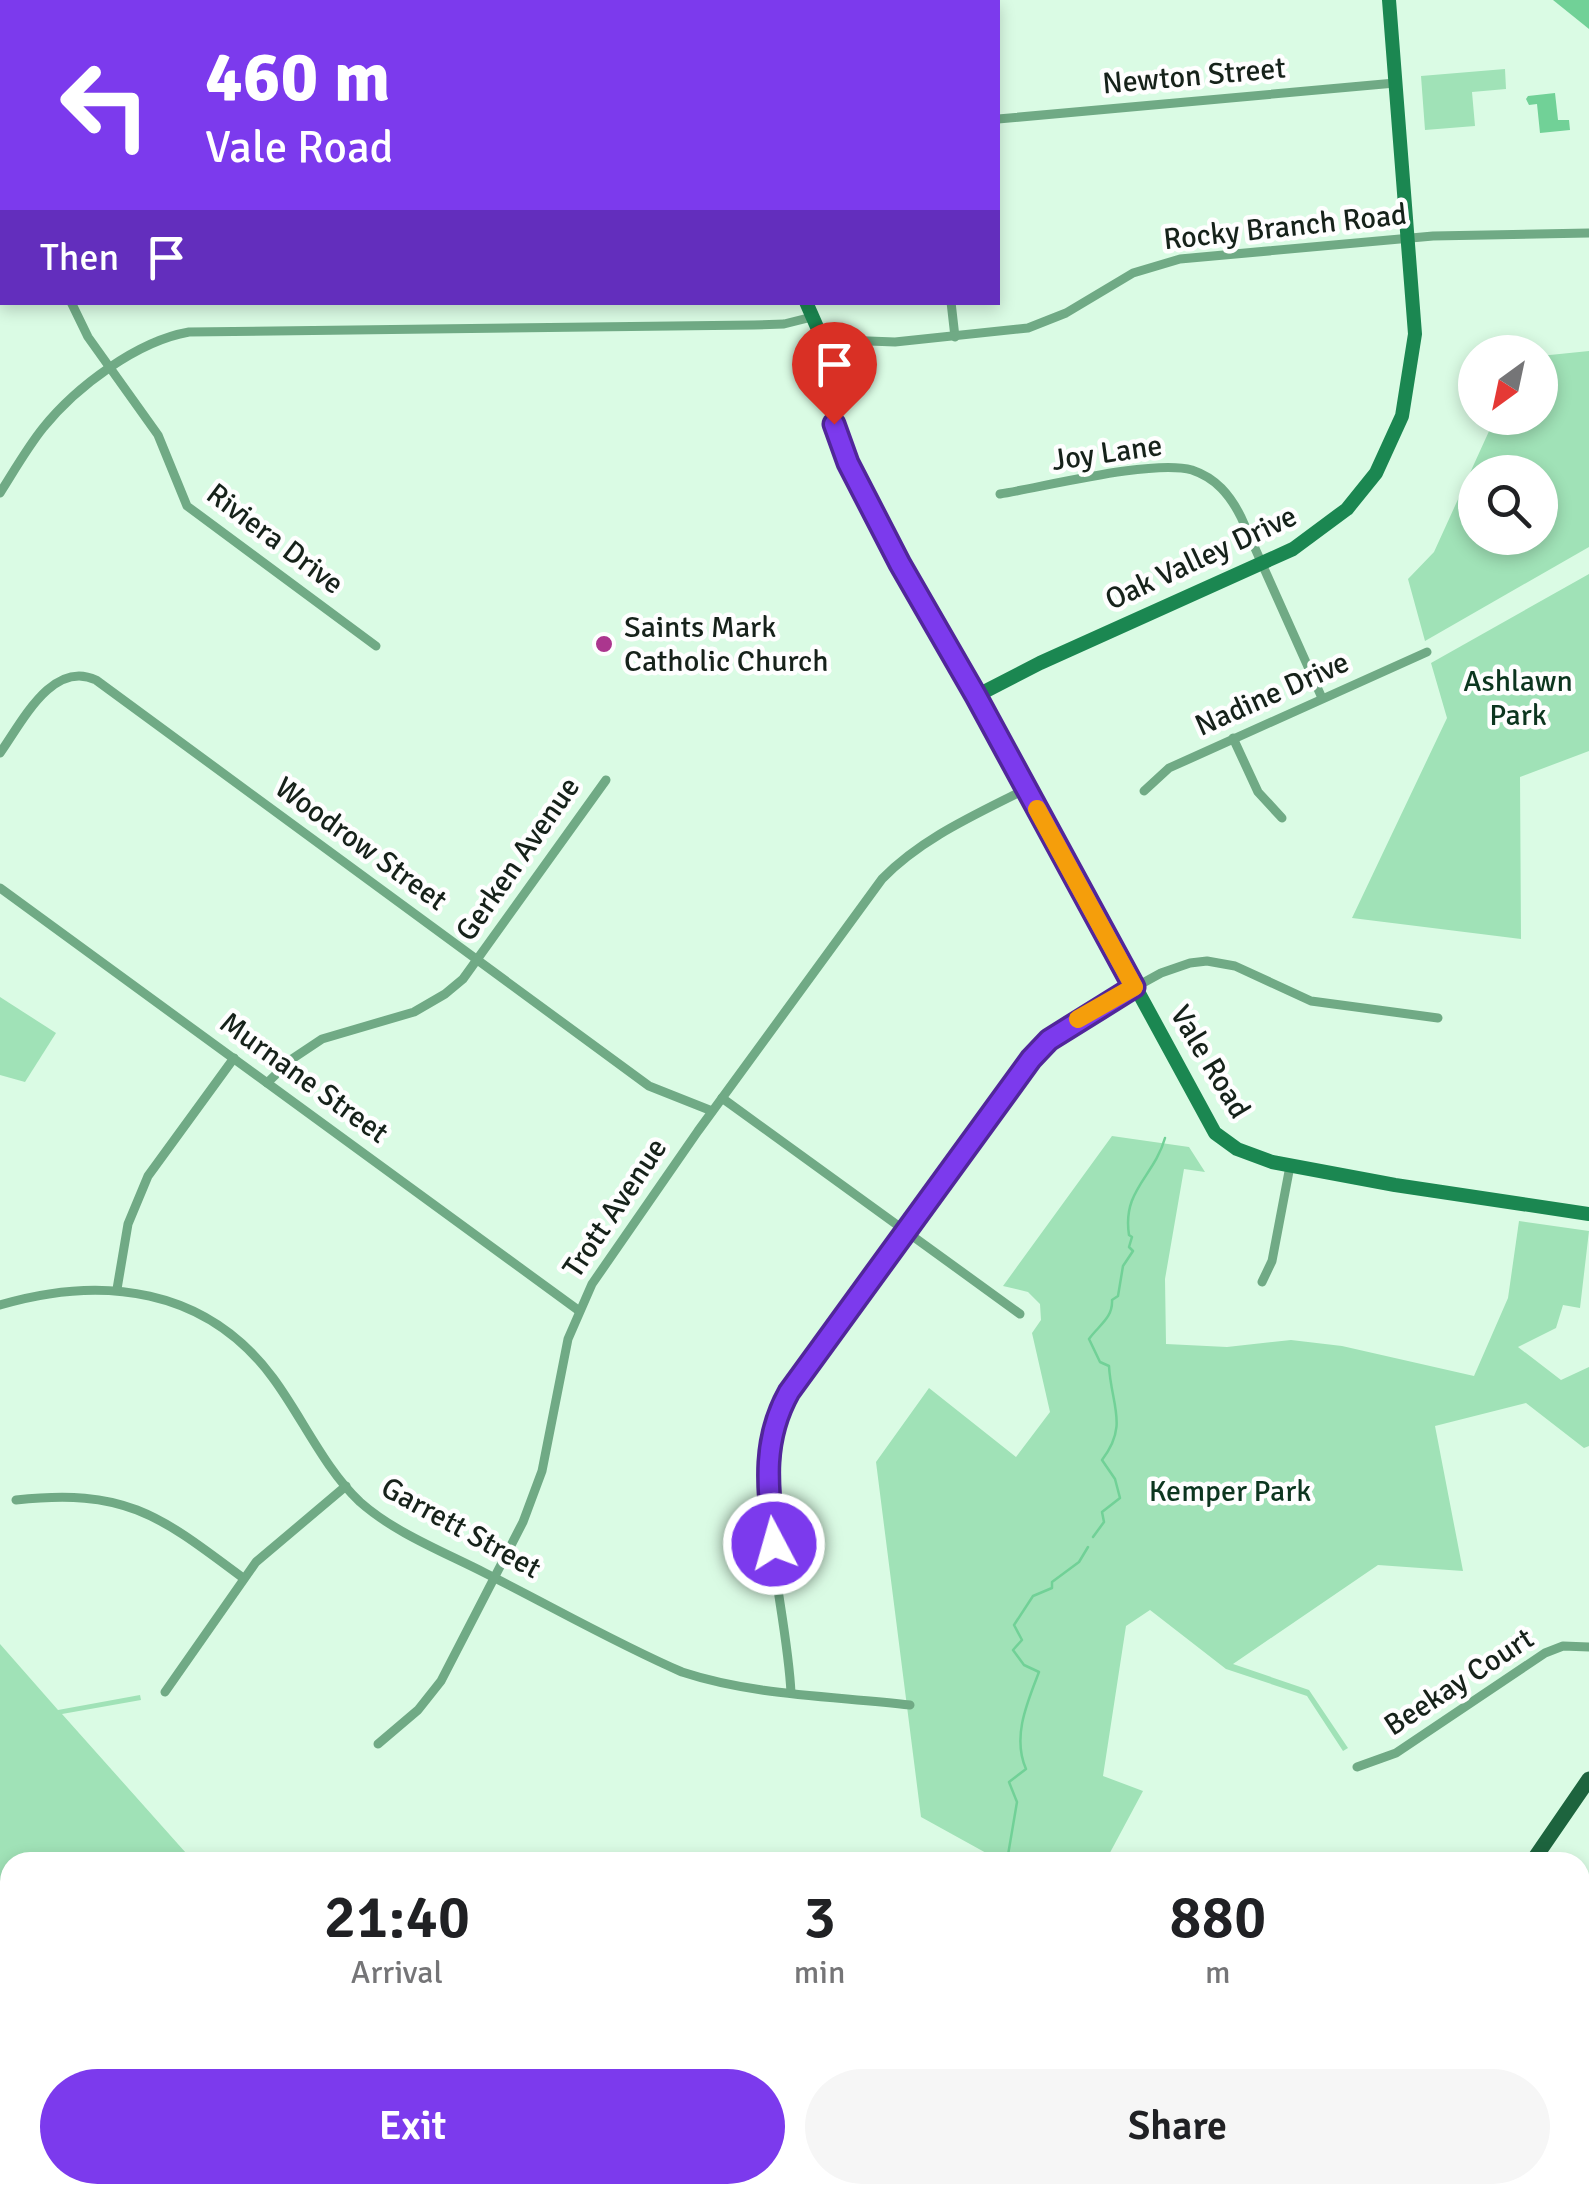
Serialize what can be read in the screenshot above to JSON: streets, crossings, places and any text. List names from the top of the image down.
{
  "streets": {
    "main road": ["Oak Valley Drive", "Vale Road"],
    "street": [
      "Newton Street",
      "Rocky Branch Road",
      "Joy Lane",
      "Riviera Drive",
      "Nadine Drive",
      "Woodrow Street",
      "Gerken Avenue",
      "Murnane Street",
      "Trott Avenue",
      "Garrett Street",
      "Beekay Court"
    ]
  },
  "crossings": [
    ["Newton Street", "Oak Valley Drive"],
    ["Rocky Branch Road", "Oak Valley Drive"],
    ["Rocky Branch Road", "Vale Road"],
    ["Joy Lane", "Oak Valley Drive"],
    ["Joy Lane", "Nadine Drive"],
    ["Oak Valley Drive", "Vale Road"],
    ["Woodrow Street", "Gerken Avenue"],
    ["Woodrow Street", "Trott Avenue"],
    ["Gerken Avenue", "Murnane Street"],
    ["Vale Road", "Trott Avenue"],
    ["Murnane Street", "Trott Avenue"],
    ["Trott Avenue", "Garrett Street"]
  ],
  "parks": ["Ashlawn Park", "Kemper Park"],
  "places": ["Saints Mark Catholic Church"],
  "north": "bottom left",
  "page": {
    "turn": ["460 m", "Vale Road"],
    "then": "Then",
    "eta": [
      "21:40",
      "Arrival",
      "3",
      "min",
      "880",
      "m"
    ],
    "buttons": ["Exit", "Share"]
  }
}
